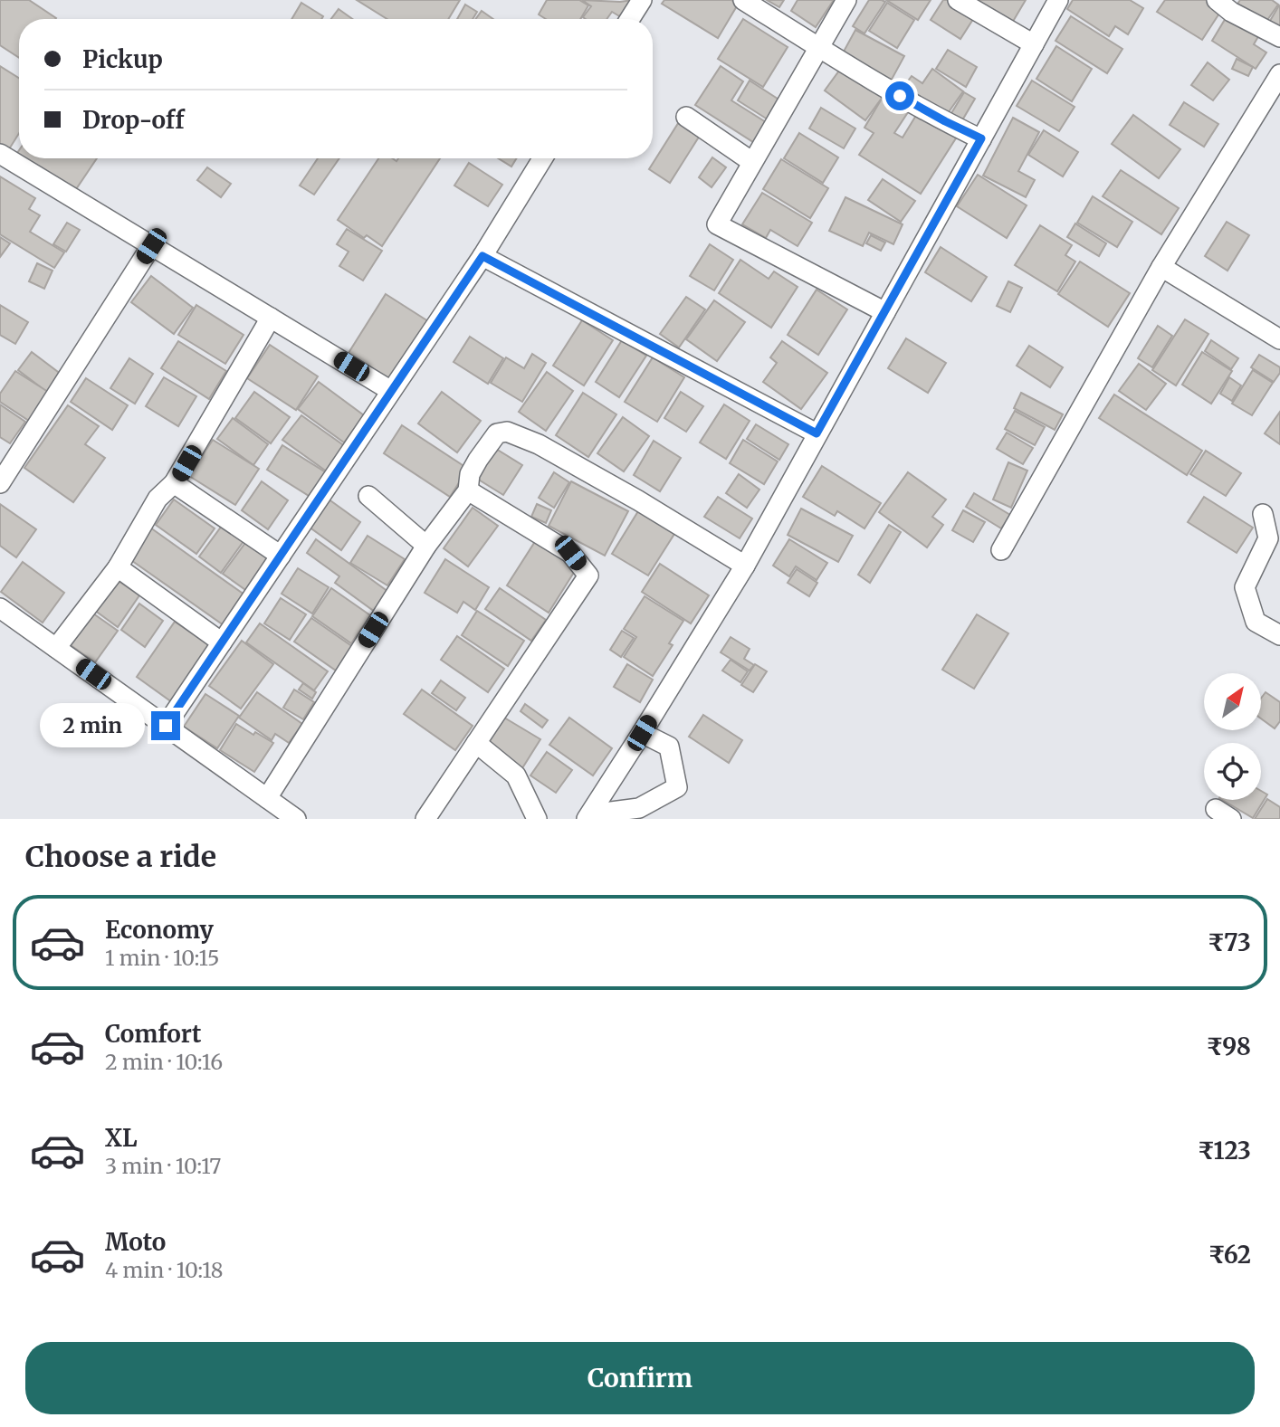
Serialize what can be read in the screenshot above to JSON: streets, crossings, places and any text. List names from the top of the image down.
{
  "north": "top right",
  "page": {
    "banner": ["Pickup", "Drop-off"],
    "bubble": "2 min",
    "heading": "Choose a ride",
    "list": [
      {
        "name": "Economy",
        "note": "1 min · 10:15",
        "value": "₹73"
      },
      {
        "name": "Comfort",
        "note": "2 min · 10:16",
        "value": "₹98"
      },
      {
        "name": "XL",
        "note": "3 min · 10:17",
        "value": "₹123"
      },
      {
        "name": "Moto",
        "note": "4 min · 10:18",
        "value": "₹62"
      }
    ],
    "buttons": "Confirm"
  }
}
